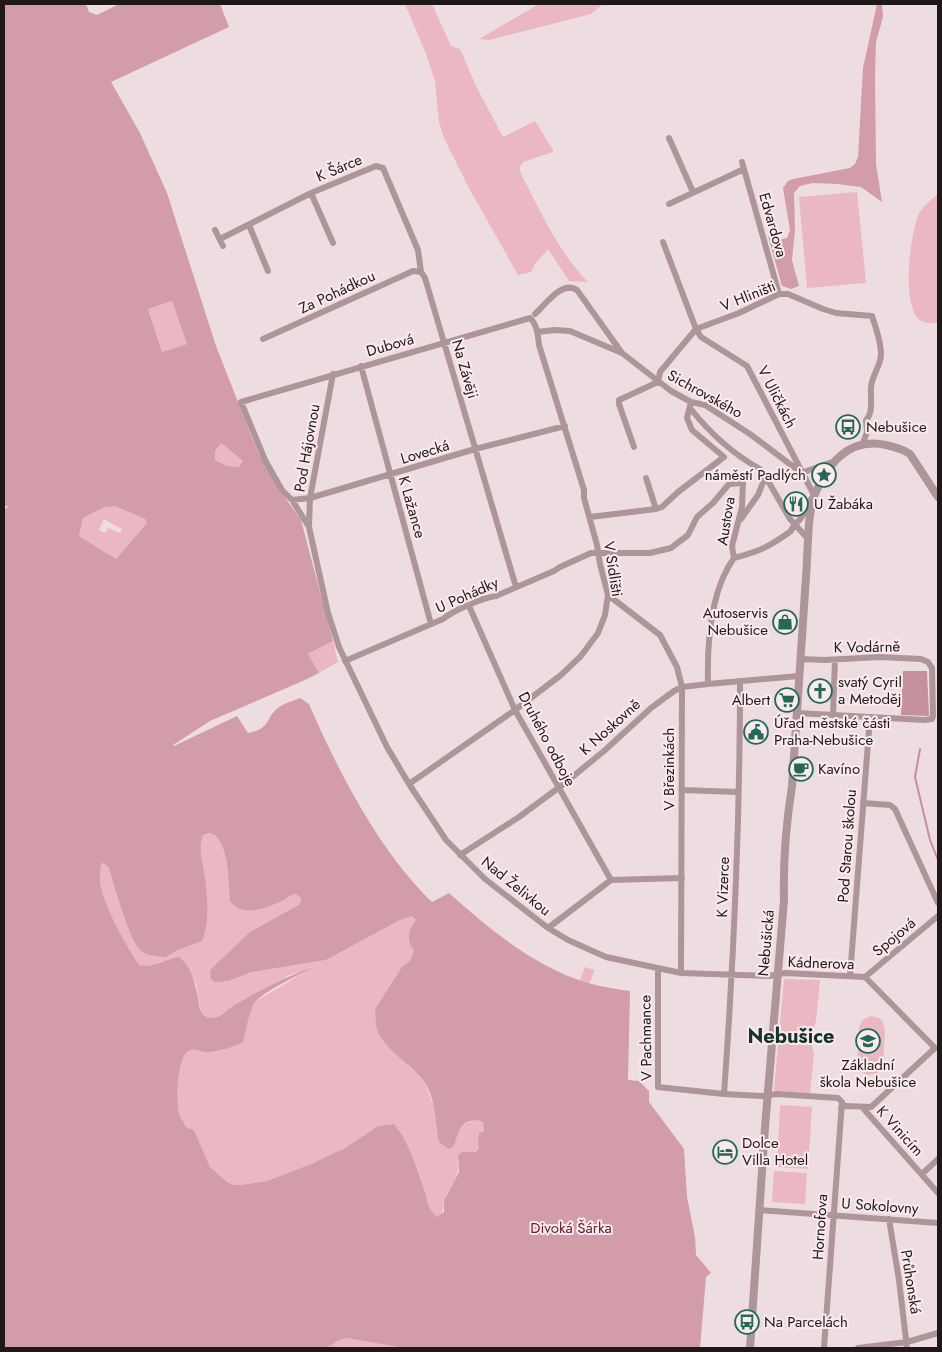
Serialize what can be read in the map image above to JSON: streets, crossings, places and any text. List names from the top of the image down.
{
  "streets": {
    "street": [
      "K Šárce",
      "Edvardova",
      "Za Pohádkou",
      "V Hliništi",
      "Dubová",
      "Na Závěji",
      "Sichrovského",
      "V Uličkách",
      "Pod Hájovnou",
      "Lovecká",
      "K Lažance",
      "Austova",
      "V Sídlišti",
      "U Pohádky",
      "K Vodárně",
      "K Noskovně",
      "Druhého odboje",
      "V Březinkách",
      "Pod Starou školou",
      "Nad Želivkou",
      "K Vizerce",
      "Spojová",
      "Nebušická",
      "Kádnerova",
      "V Pachmance",
      "K Vinicím",
      "U Sokolovny",
      "Hornofova",
      "Průhonská"
    ]
  },
  "crossings": [
    ["K Šárce", "Na Závěji"],
    ["Edvardova", "V Hliništi"],
    ["Za Pohádkou", "Na Závěji"],
    ["V Hliništi", "Sichrovského"],
    ["V Hliništi", "V Uličkách"],
    ["Dubová", "Na Závěji"],
    ["Dubová", "Sichrovského"],
    ["Dubová", "Pod Hájovnou"],
    ["Dubová", "K Lažance"],
    ["Dubová", "V Sídlišti"],
    ["Na Závěji", "Lovecká"],
    ["Na Závěji", "U Pohádky"],
    ["Sichrovského", "V Uličkách"],
    ["Sichrovského", "V Sídlišti"],
    ["Pod Hájovnou", "Lovecká"],
    ["Pod Hájovnou", "U Pohádky"],
    ["Pod Hájovnou", "Nad Želivkou"],
    ["Lovecká", "K Lažance"],
    ["Lovecká", "V Sídlišti"],
    ["K Lažance", "U Pohádky"],
    ["Austova", "V Sídlišti"],
    ["Austova", "U Pohádky"],
    ["V Sídlišti", "U Pohádky"],
    ["V Sídlišti", "Druhého odboje"],
    ["V Sídlišti", "V Březinkách"],
    ["V Sídlišti", "Nad Želivkou"],
    ["U Pohádky", "Druhého odboje"],
    ["U Pohádky", "Nad Želivkou"],
    ["K Vodárně", "Pod Starou školou"],
    ["K Vodárně", "Nebušická"],
    ["K Noskovně", "Druhého odboje"],
    ["K Noskovně", "V Březinkách"],
    ["K Noskovně", "Nad Želivkou"],
    ["K Noskovně", "K Vizerce"],
    ["K Noskovně", "Nebušická"],
    ["V Březinkách", "Nad Želivkou"],
    ["Pod Starou školou", "Kádnerova"],
    ["Nad Želivkou", "K Vizerce"],
    ["Nad Želivkou", "Nebušická"],
    ["Nad Želivkou", "Kádnerova"],
    ["Nad Želivkou", "V Pachmance"],
    ["K Vizerce", "V Pachmance"],
    ["Spojová", "Kádnerova"],
    ["Nebušická", "Kádnerova"],
    ["Nebušická", "V Pachmance"],
    ["Nebušická", "U Sokolovny"],
    ["Kádnerova", "K Vinicím"],
    ["Kádnerova", "Hornofova"],
    ["U Sokolovny", "Hornofova"],
    ["U Sokolovny", "Průhonská"]
  ],
  "districts": ["Nebušice"],
  "parks": ["Divoká Šárka"],
  "places": {
    "bus stop": ["Nebušice", "Na Parcelách"],
    "place": ["náměstí Padlých"],
    "restaurant": ["U Žabáka"],
    "shop": ["Autoservis Nebušice"],
    "church": ["svatý Cyril a Metoděj"],
    "supermarket": ["Albert"],
    "public building": ["Úřad městské části Praha-Nebušice"],
    "cafe": ["Kavíno"],
    "school or university": ["Základní škola Nebušice"],
    "hotel": ["Dolce Villa Hotel"]
  }
}
